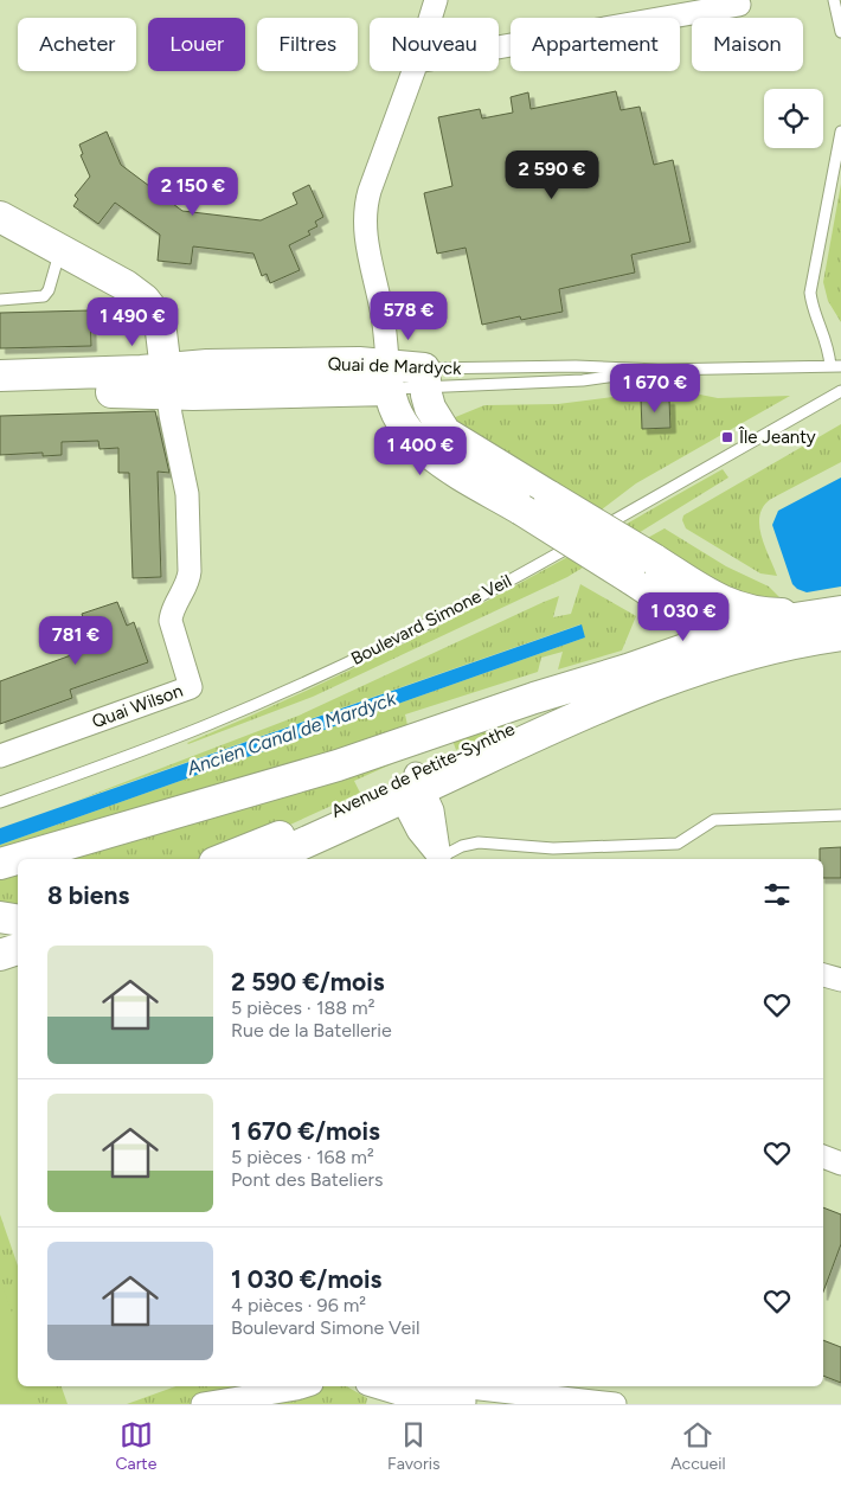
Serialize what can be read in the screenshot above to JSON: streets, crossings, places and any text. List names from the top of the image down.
{
  "streets": {
    "street": ["Quai de Mardyck", "Quai Wilson", "Avenue de Petite-Synthe"],
    "lane": ["Boulevard Simone Veil"]
  },
  "crossings": [
    ["Quai de Mardyck", "Quai Wilson"]
  ],
  "water": ["Ancien Canal de Mardyck"],
  "places": {
    "transit": ["Île Jeanty"]
  },
  "page": {
    "chip": [
      "Acheter",
      "Louer",
      "Filtres",
      "Nouveau",
      "Appartement",
      "Maison"
    ],
    "price": [
      "2 590 €",
      "2 150 €",
      "578 €",
      "1 490 €",
      "1 670 €",
      "1 400 €",
      "1 030 €",
      "781 €"
    ],
    "heading": "8 biens",
    "list": [
      {
        "name": "2 590 €/mois",
        "note": "5 pièces · 188 m² · Rue de la Batellerie"
      },
      {
        "name": "1 670 €/mois",
        "note": "5 pièces · 168 m² · Pont des Bateliers"
      },
      {
        "name": "1 030 €/mois",
        "note": "4 pièces · 96 m² · Boulevard Simone Veil"
      }
    ],
    "tabs": ["Carte", "Favoris", "Accueil"]
  }
}
